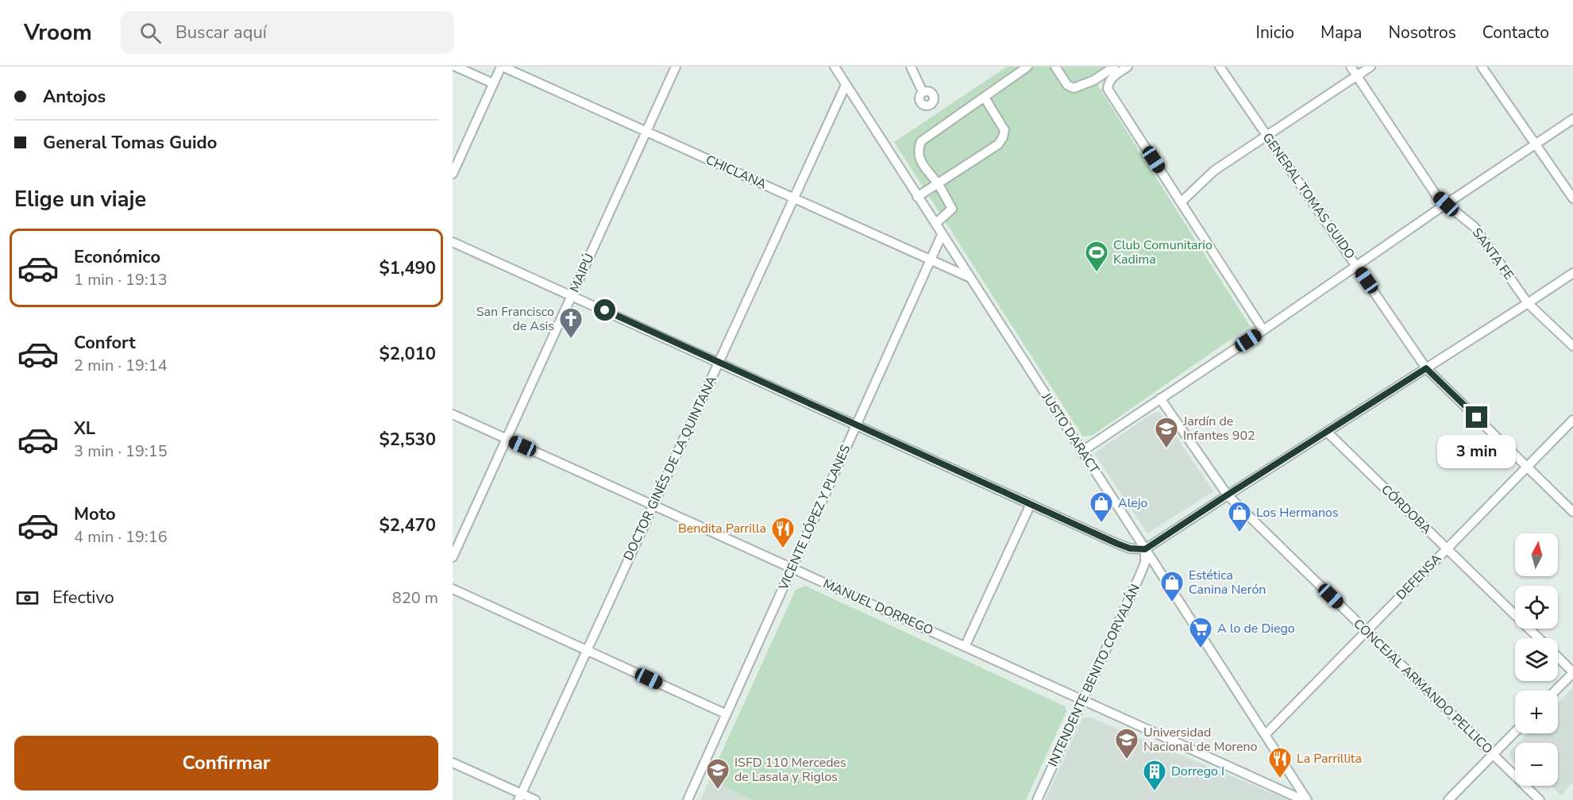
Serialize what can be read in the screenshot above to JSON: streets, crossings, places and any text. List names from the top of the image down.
{
  "streets": {
    "street": [
      "CHICLANA",
      "GENERAL TOMAS GUIDO",
      "SANTA FE",
      "MAIPÚ",
      "JUSTO DARACT",
      "DOCTOR GINÉS DE LA QUINTANA",
      "CÓRDOBA",
      "VICENTE LÓPEZ Y PLANES",
      "DEFENSA",
      "MANUEL DORREGO",
      "INTENDENTE BENITO CORVALÁN",
      "CONCEJAL ARMANDO PELLICO"
    ]
  },
  "crossings": [
    ["CHICLANA", "MAIPÚ"],
    ["CHICLANA", "JUSTO DARACT"],
    ["CHICLANA", "DOCTOR GINÉS DE LA QUINTANA"],
    ["CHICLANA", "VICENTE LÓPEZ Y PLANES"],
    ["GENERAL TOMAS GUIDO", "DEFENSA"],
    ["MAIPÚ", "MANUEL DORREGO"],
    ["JUSTO DARACT", "DOCTOR GINÉS DE LA QUINTANA"],
    ["JUSTO DARACT", "VICENTE LÓPEZ Y PLANES"],
    ["JUSTO DARACT", "DEFENSA"],
    ["JUSTO DARACT", "INTENDENTE BENITO CORVALÁN"],
    ["DOCTOR GINÉS DE LA QUINTANA", "MANUEL DORREGO"],
    ["CÓRDOBA", "DEFENSA"],
    ["VICENTE LÓPEZ Y PLANES", "MANUEL DORREGO"],
    ["DEFENSA", "CONCEJAL ARMANDO PELLICO"],
    ["MANUEL DORREGO", "INTENDENTE BENITO CORVALÁN"]
  ],
  "places": {
    "sports": ["Club Comunitario Kadima"],
    "church": ["San Francisco de Asis"],
    "school or university": ["Jardín de Infantes 902", "Universidad Nacional de Moreno", "ISFD 110 Mercedes de Lasala y Riglos"],
    "shop": ["Alejo", "Los Hermanos", "Estética Canina Nerón"],
    "restaurant": ["Bendita Parrilla", "La Parrillita"],
    "supermarket": ["A lo de Diego"],
    "building": ["Dorrego I"]
  },
  "north": "top",
  "page": {
    "header": "Vroom",
    "search": "Buscar aquí",
    "nav": [
      "Inicio",
      "Mapa",
      "Nosotros",
      "Contacto"
    ],
    "banner": ["Antojos", "General Tomas Guido"],
    "heading": "Elige un viaje",
    "list": [
      {
        "name": "Económico",
        "note": "1 min · 19:13",
        "value": "$1,490"
      },
      {
        "name": "Confort",
        "note": "2 min · 19:14",
        "value": "$2,010"
      },
      {
        "name": "XL",
        "note": "3 min · 19:15",
        "value": "$2,530"
      },
      {
        "name": "Moto",
        "note": "4 min · 19:16",
        "value": "$2,470"
      }
    ],
    "bubble": "3 min",
    "map_buttons": ["+", "−"],
    "pay": ["Efectivo", "820 m"],
    "buttons": "Confirmar"
  }
}
